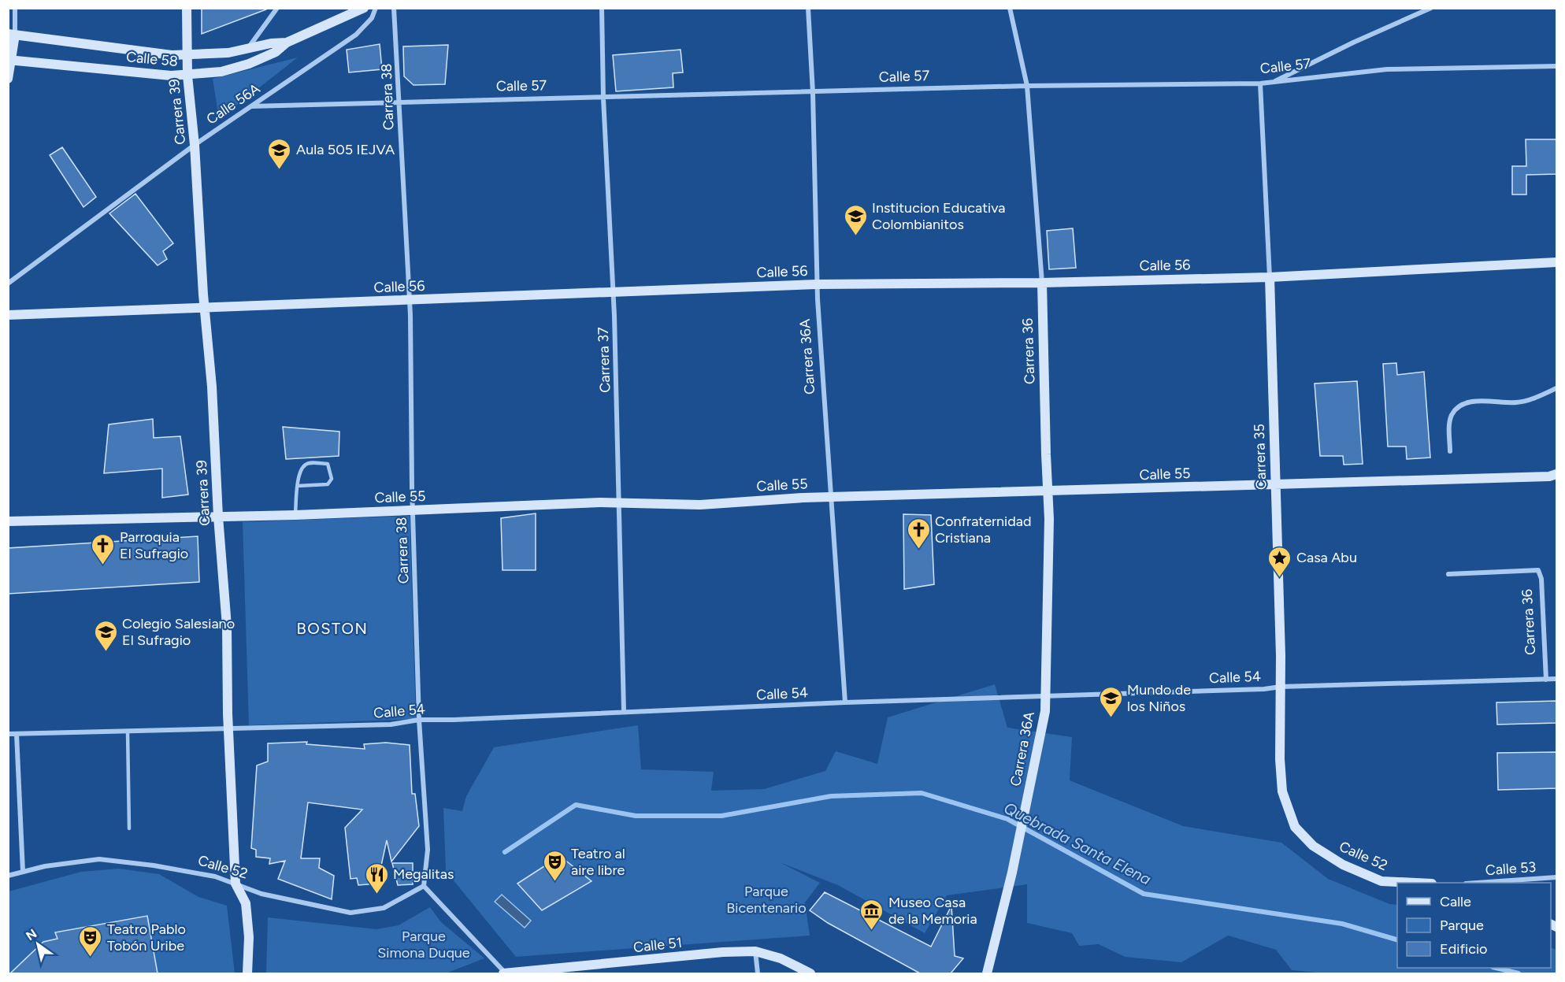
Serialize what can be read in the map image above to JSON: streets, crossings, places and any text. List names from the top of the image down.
{
  "streets": {
    "street": [
      "Calle 58",
      "Calle 57",
      "Carrera 38",
      "Calle 56A",
      "Carrera 39",
      "Calle 56",
      "Carrera 36",
      "Carrera 36A",
      "Carrera 37",
      "Carrera 35",
      "Calle 55",
      "Calle 54",
      "Calle 52",
      "Calle 53",
      "Calle 51"
    ]
  },
  "crossings": [
    ["Calle 58", "Carrera 39"],
    ["Calle 57", "Carrera 38"],
    ["Calle 57", "Calle 56A"],
    ["Calle 57", "Carrera 36"],
    ["Calle 57", "Carrera 36A"],
    ["Calle 57", "Carrera 37"],
    ["Calle 57", "Carrera 35"],
    ["Carrera 38", "Calle 56"],
    ["Carrera 38", "Calle 55"],
    ["Carrera 38", "Calle 54"],
    ["Carrera 38", "Calle 52"],
    ["Calle 56A", "Carrera 39"],
    ["Carrera 39", "Calle 56"],
    ["Carrera 39", "Calle 55"],
    ["Carrera 39", "Calle 54"],
    ["Carrera 39", "Calle 52"],
    ["Calle 56", "Carrera 36"],
    ["Calle 56", "Carrera 36A"],
    ["Calle 56", "Carrera 37"],
    ["Calle 56", "Carrera 35"],
    ["Carrera 36", "Carrera 36A"],
    ["Carrera 36", "Calle 55"],
    ["Carrera 36", "Calle 54"],
    ["Carrera 36A", "Calle 55"],
    ["Carrera 36A", "Calle 54"],
    ["Carrera 37", "Calle 55"],
    ["Carrera 37", "Calle 54"],
    ["Carrera 35", "Calle 55"],
    ["Carrera 35", "Calle 54"],
    ["Carrera 35", "Calle 52"]
  ],
  "districts": ["BOSTON"],
  "water": ["Quebrada Santa Elena"],
  "parks": ["Parque Bicentenario", "Parque Simona Duque"],
  "places": {
    "school or university": [
      "Aula 505 IEJVA",
      "Institucion Educativa Colombianitos",
      "Colegio Salesiano El Sufragio",
      "Mundo de los Niños"
    ],
    "church": ["Confraternidad Cristiana", "Parroquia El Sufragio"],
    "place": ["Casa Abu"],
    "theatre": ["Teatro al aire libre", "Teatro Pablo Tobón Uribe"],
    "restaurant": ["Megalitas"],
    "museum": ["Museo Casa de la Memoria"]
  },
  "legend": ["Calle", "Parque", "Edificio"],
  "north": "top left"
}
